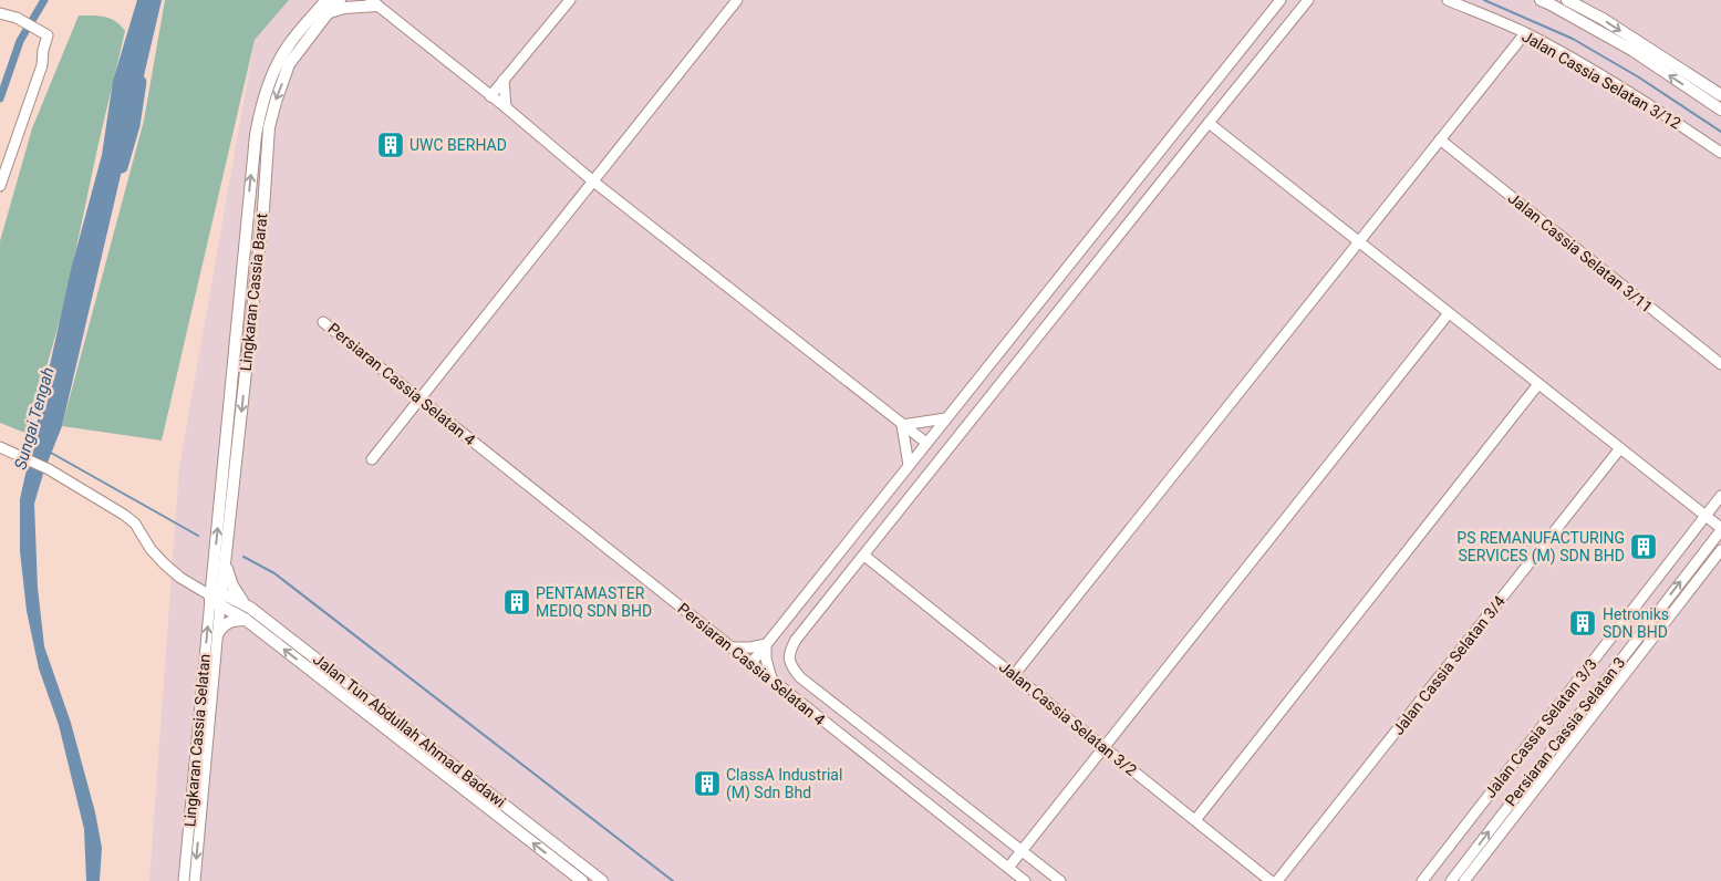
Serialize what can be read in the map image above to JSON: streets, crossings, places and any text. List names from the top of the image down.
{
  "streets": {
    "main road": ["Lingkaran Cassia Barat", "Jalan Tun Abdullah Ahmad Badawi"],
    "street": [
      "Jalan Cassia Selatan 3/12",
      "Jalan Cassia Selatan 3/11",
      "Persiaran Cassia Selatan 4",
      "Jalan Cassia Selatan 3/4",
      "Jalan Cassia Selatan 3/2",
      "Jalan Cassia Selatan 3/3",
      "Persiaran Cassia Selatan 3",
      "Lingkaran Cassia Selatan"
    ]
  },
  "crossings": [
    ["Lingkaran Cassia Barat", "Jalan Tun Abdullah Ahmad Badawi"],
    ["Lingkaran Cassia Barat", "Lingkaran Cassia Selatan"],
    ["Jalan Tun Abdullah Ahmad Badawi", "Lingkaran Cassia Selatan"]
  ],
  "water": ["Sungai Tengah"],
  "places": {
    "building": [
      "UWC BERHAD",
      "PS REMANUFACTURING SERVICES (M) SDN BHD",
      "PENTAMASTER MEDIQ SDN BHD",
      "Hetroniks SDN BHD",
      "ClassA Industrial (M) Sdn Bhd"
    ]
  }
}
